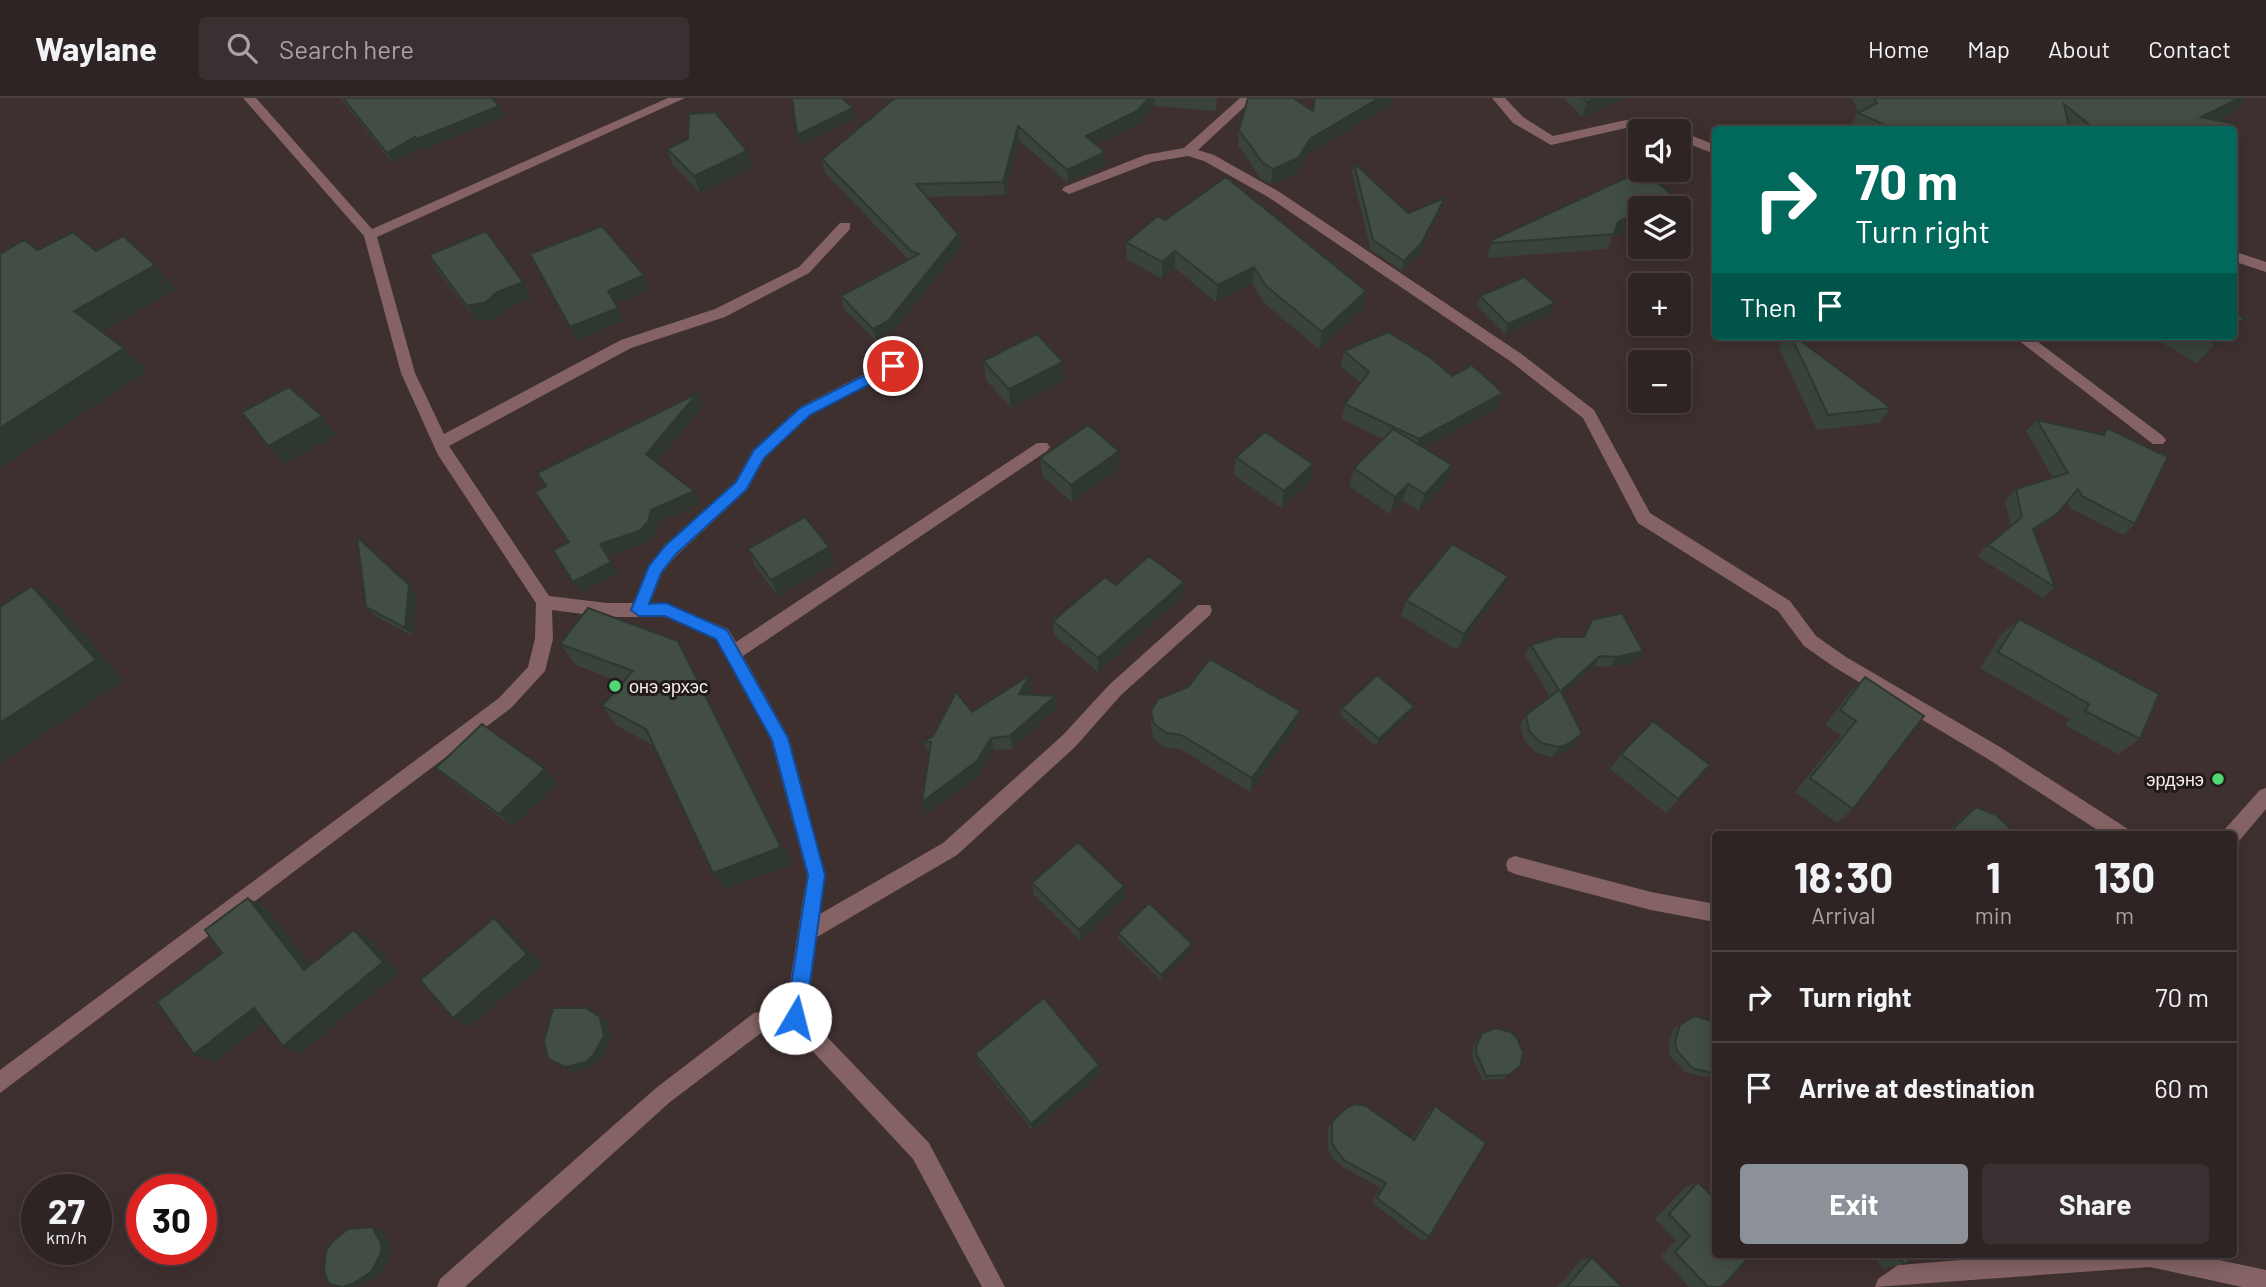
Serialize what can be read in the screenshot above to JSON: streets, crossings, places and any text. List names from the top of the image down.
{
  "places": ["онэ эрхэс", "эрдэнэ"],
  "page": {
    "header": "Waylane",
    "search": "Search here",
    "nav": [
      "Home",
      "Map",
      "About",
      "Contact"
    ],
    "map_buttons": ["+", "−"],
    "turn": ["70 m", "Turn right"],
    "then": "Then",
    "eta": [
      "18:30",
      "Arrival",
      "1",
      "min",
      "130",
      "m"
    ],
    "list": [
      {
        "name": "Turn right",
        "value": "70 m"
      },
      {
        "name": "Arrive at destination",
        "value": "60 m"
      }
    ],
    "buttons": ["Exit", "Share"],
    "speed": "27 km/h",
    "limit": "30"
  }
}
